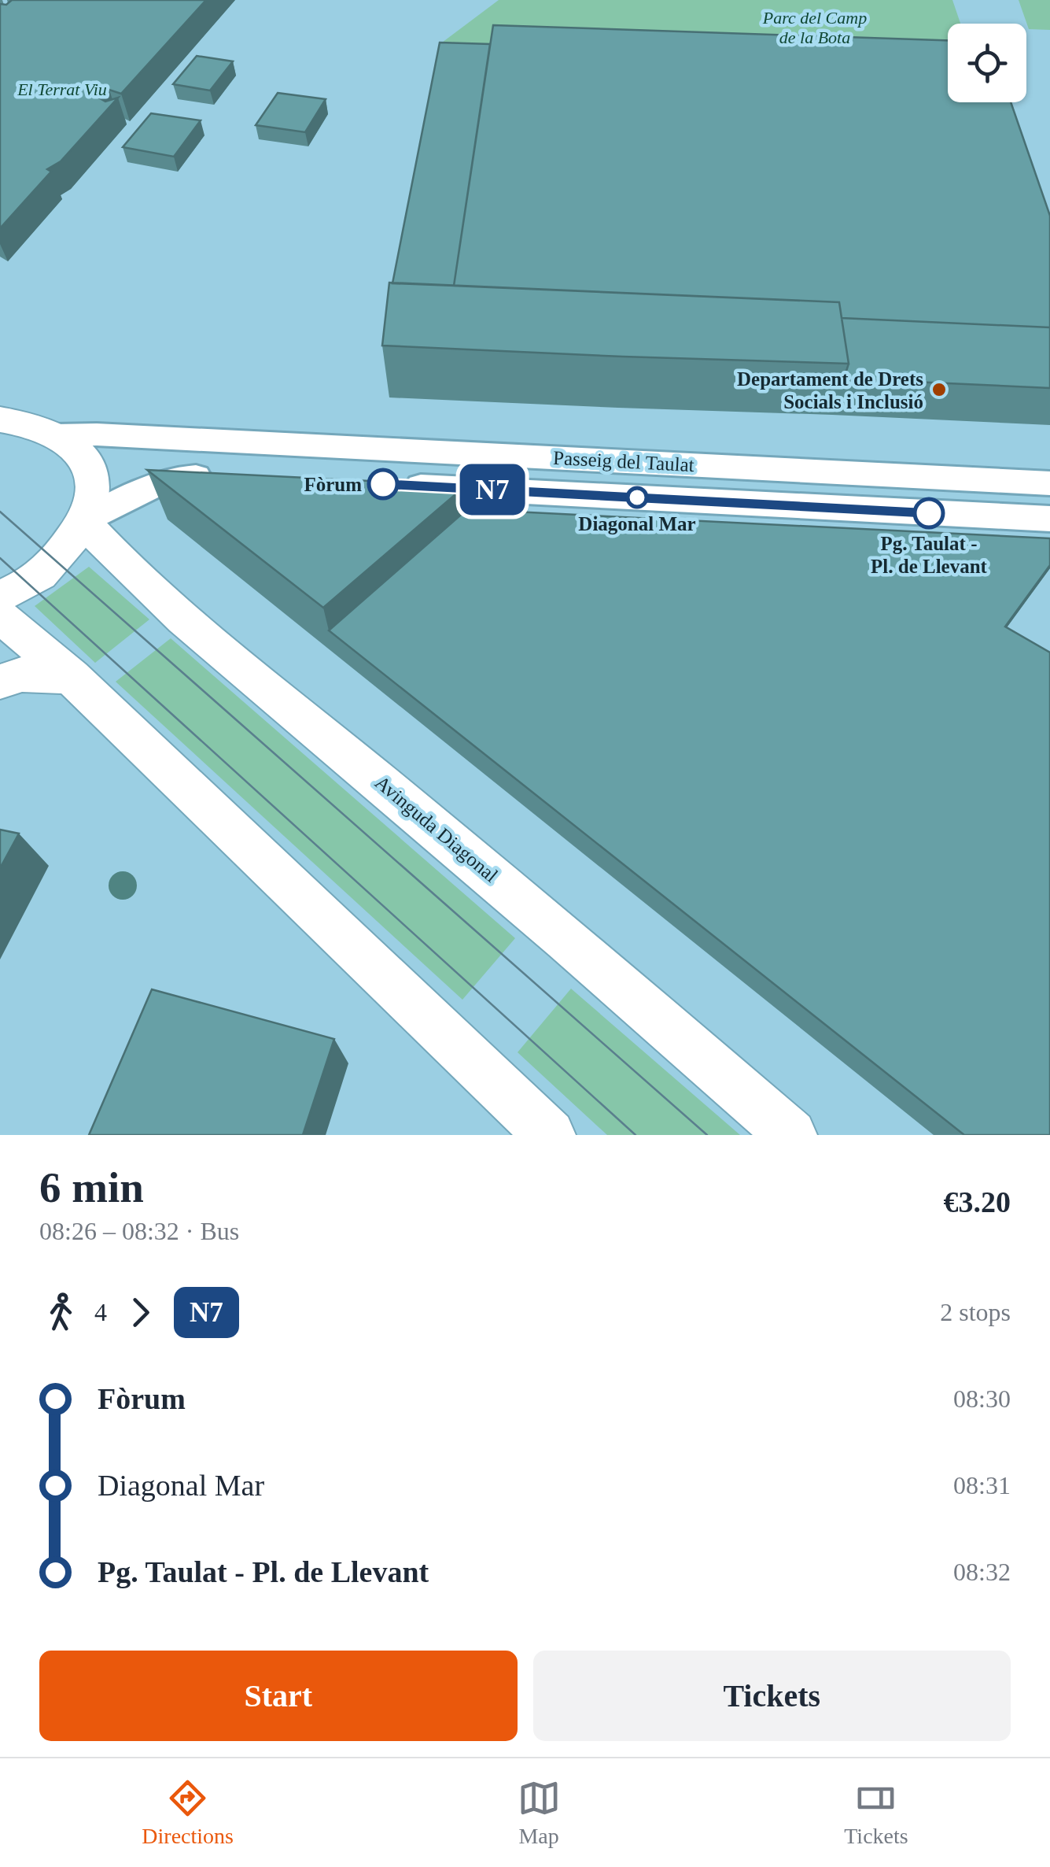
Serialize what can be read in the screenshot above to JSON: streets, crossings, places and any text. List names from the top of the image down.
{
  "streets": {
    "main road": ["Avinguda Diagonal"],
    "street": ["Passeig del Taulat"]
  },
  "parks": ["Parc del Camp de la Bota", "El Terrat Viu"],
  "places": [
    "Departament de Drets Socials i Inclusió",
    "Fòrum",
    "Diagonal Mar",
    "Pg. Taulat - Pl. de Llevant"
  ],
  "lines": ["bus line N7"],
  "page": {
    "on_map": "N7",
    "heading": ["6 min", "08:26 – 08:32 · Bus", "€3.20"],
    "legs": ["4", "N7", "2 stops"],
    "list": [
      {
        "name": "Fòrum",
        "value": "08:30"
      },
      {
        "name": "Diagonal Mar",
        "value": "08:31"
      },
      {
        "name": "Pg. Taulat - Pl. de Llevant",
        "value": "08:32"
      }
    ],
    "buttons": ["Start", "Tickets"],
    "tabs": ["Directions", "Map", "Tickets"]
  }
}
